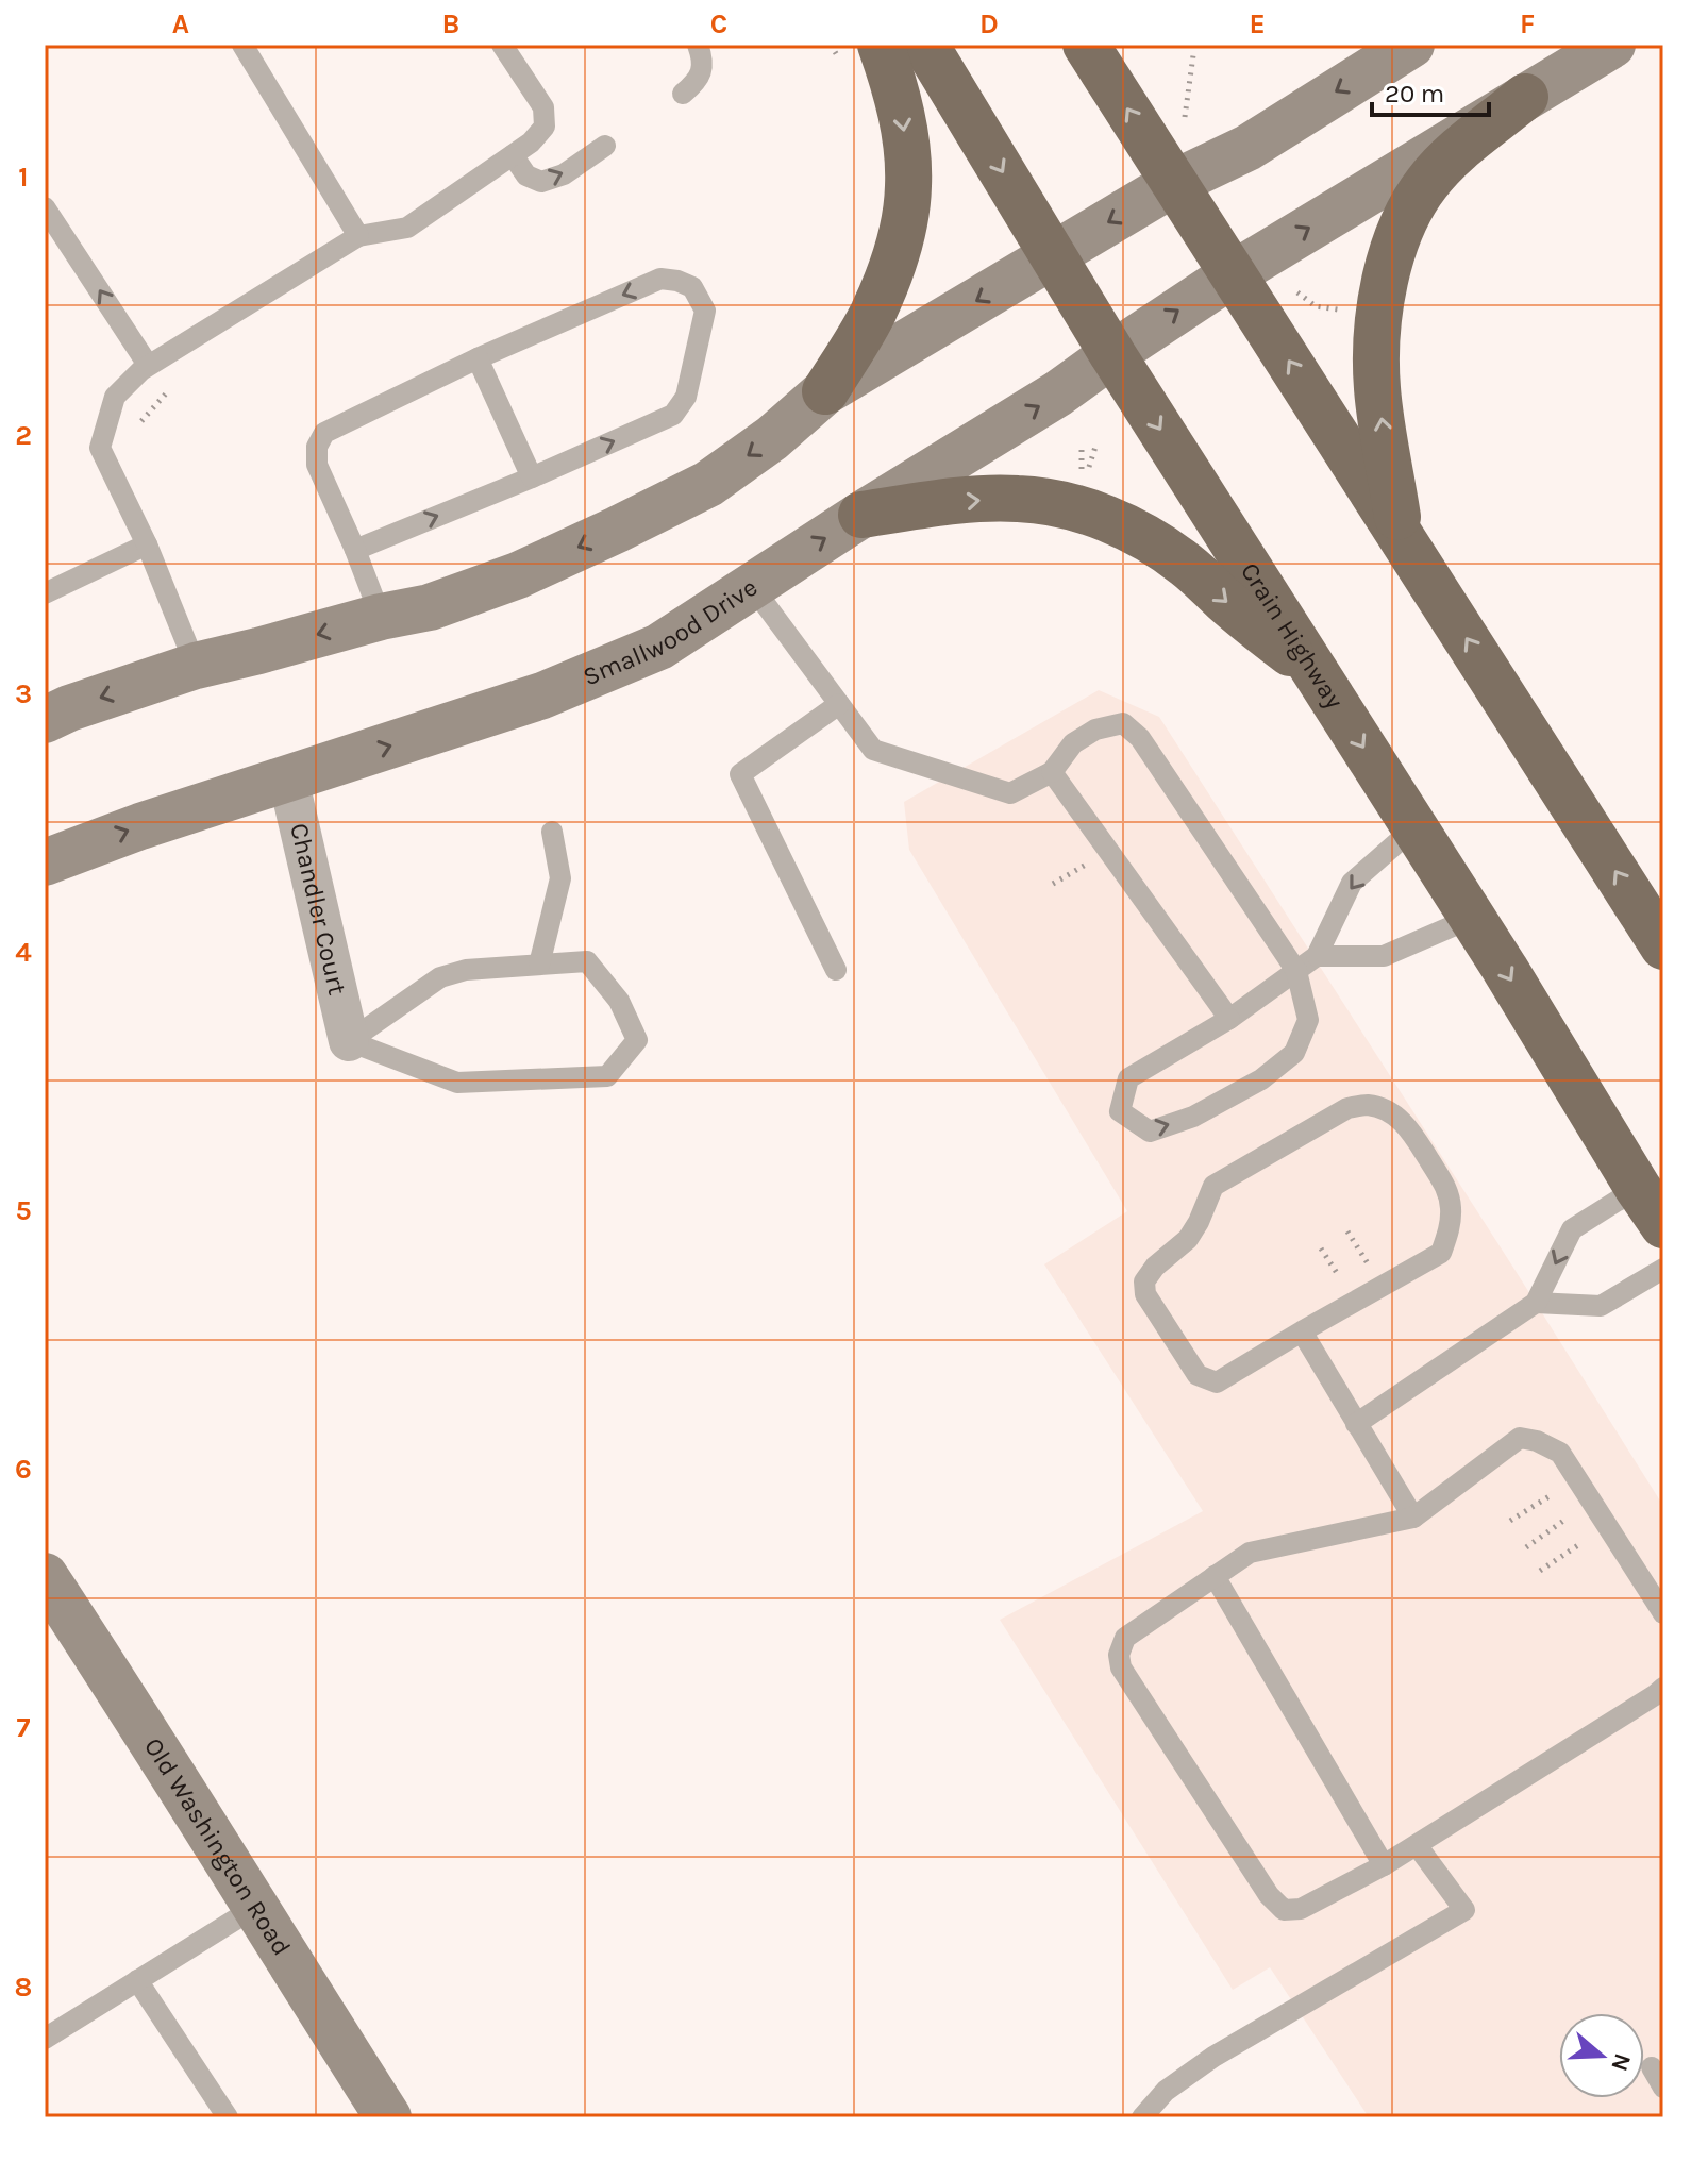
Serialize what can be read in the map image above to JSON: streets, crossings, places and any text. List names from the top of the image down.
{
  "streets": {
    "highway": ["Crain Highway"],
    "main road": ["Smallwood Drive", "Old Washington Road"],
    "street": ["Chandler Court"]
  },
  "crossings": [
    ["Smallwood Drive", "Crain Highway"],
    ["Smallwood Drive", "Chandler Court"]
  ],
  "scale_bar": "20 m",
  "north": "right",
  "grid": {
    "columns": [
      "A",
      "B",
      "C",
      "D",
      "E",
      "F"
    ],
    "rows": [
      "1",
      "2",
      "3",
      "4",
      "5",
      "6",
      "7",
      "8"
    ]
  }
}
